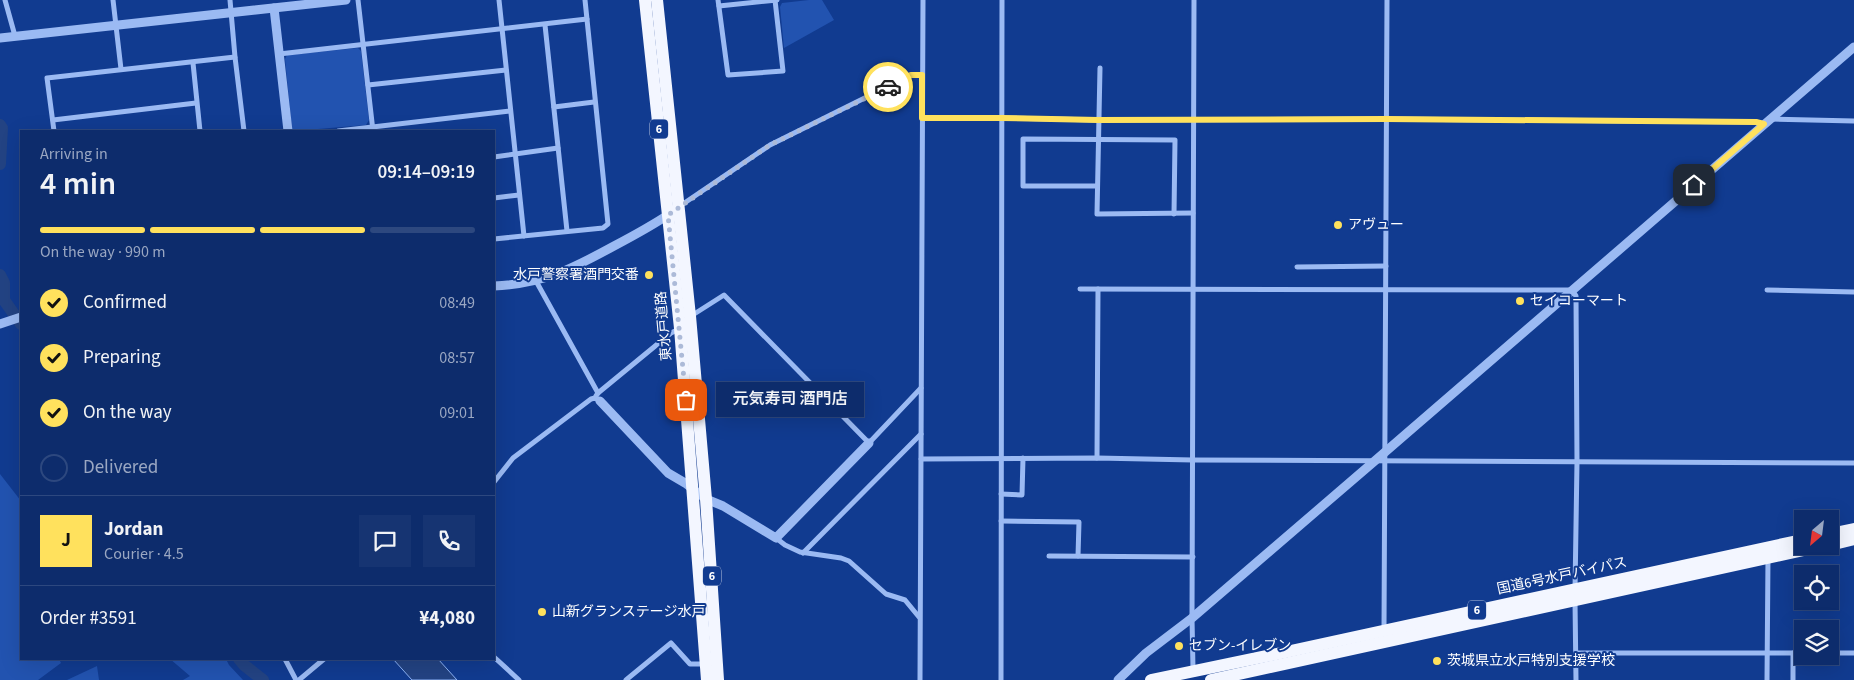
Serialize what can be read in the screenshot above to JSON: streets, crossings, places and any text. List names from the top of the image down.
{
  "streets": {
    "highway": ["6", "東水戸道路", "国道6号水戸バイパス"]
  },
  "places": [
    "アヴュー",
    "水戸警察署酒門交番",
    "セイコーマート",
    "元気寿司 酒門店",
    "山新グランステージ水戸",
    "セブン-イレブン",
    "茨城県立水戸特別支援学校"
  ],
  "north": "bottom left",
  "page": {
    "heading": ["4 min", "Arriving in", "09:14–09:19"],
    "panel": [
      "Jordan",
      "Courier · 4.5",
      "Order #3591",
      "¥4,080"
    ],
    "bar": "On the way · 990 m",
    "list": [
      ["Confirmed", "08:49"],
      ["Preparing", "08:57"],
      ["On the way", "09:01"],
      "Delivered"
    ],
    "bubble": "元気寿司 酒門店",
    "round": "J"
  }
}
